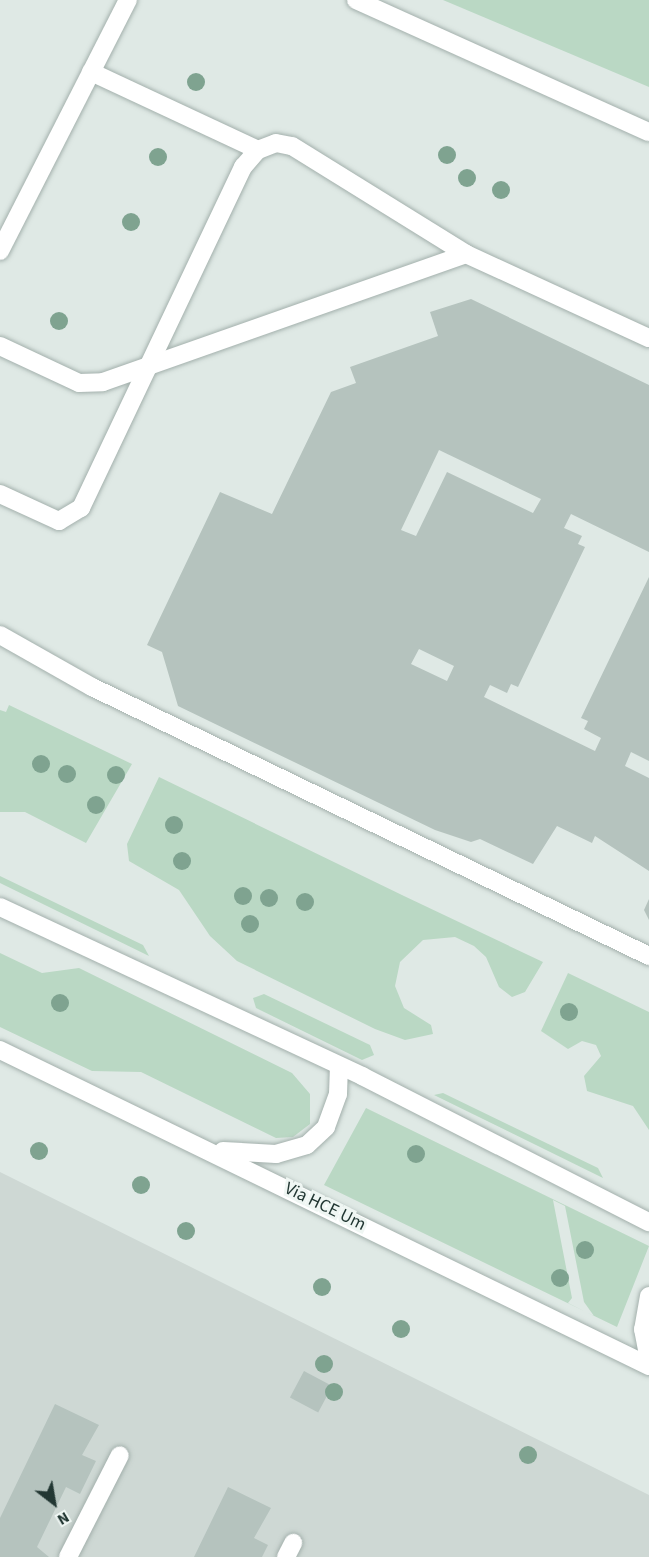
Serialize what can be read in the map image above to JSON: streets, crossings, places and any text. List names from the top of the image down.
{
  "streets": {
    "main road": ["Via HCE Um"]
  },
  "north": "bottom right"
}
